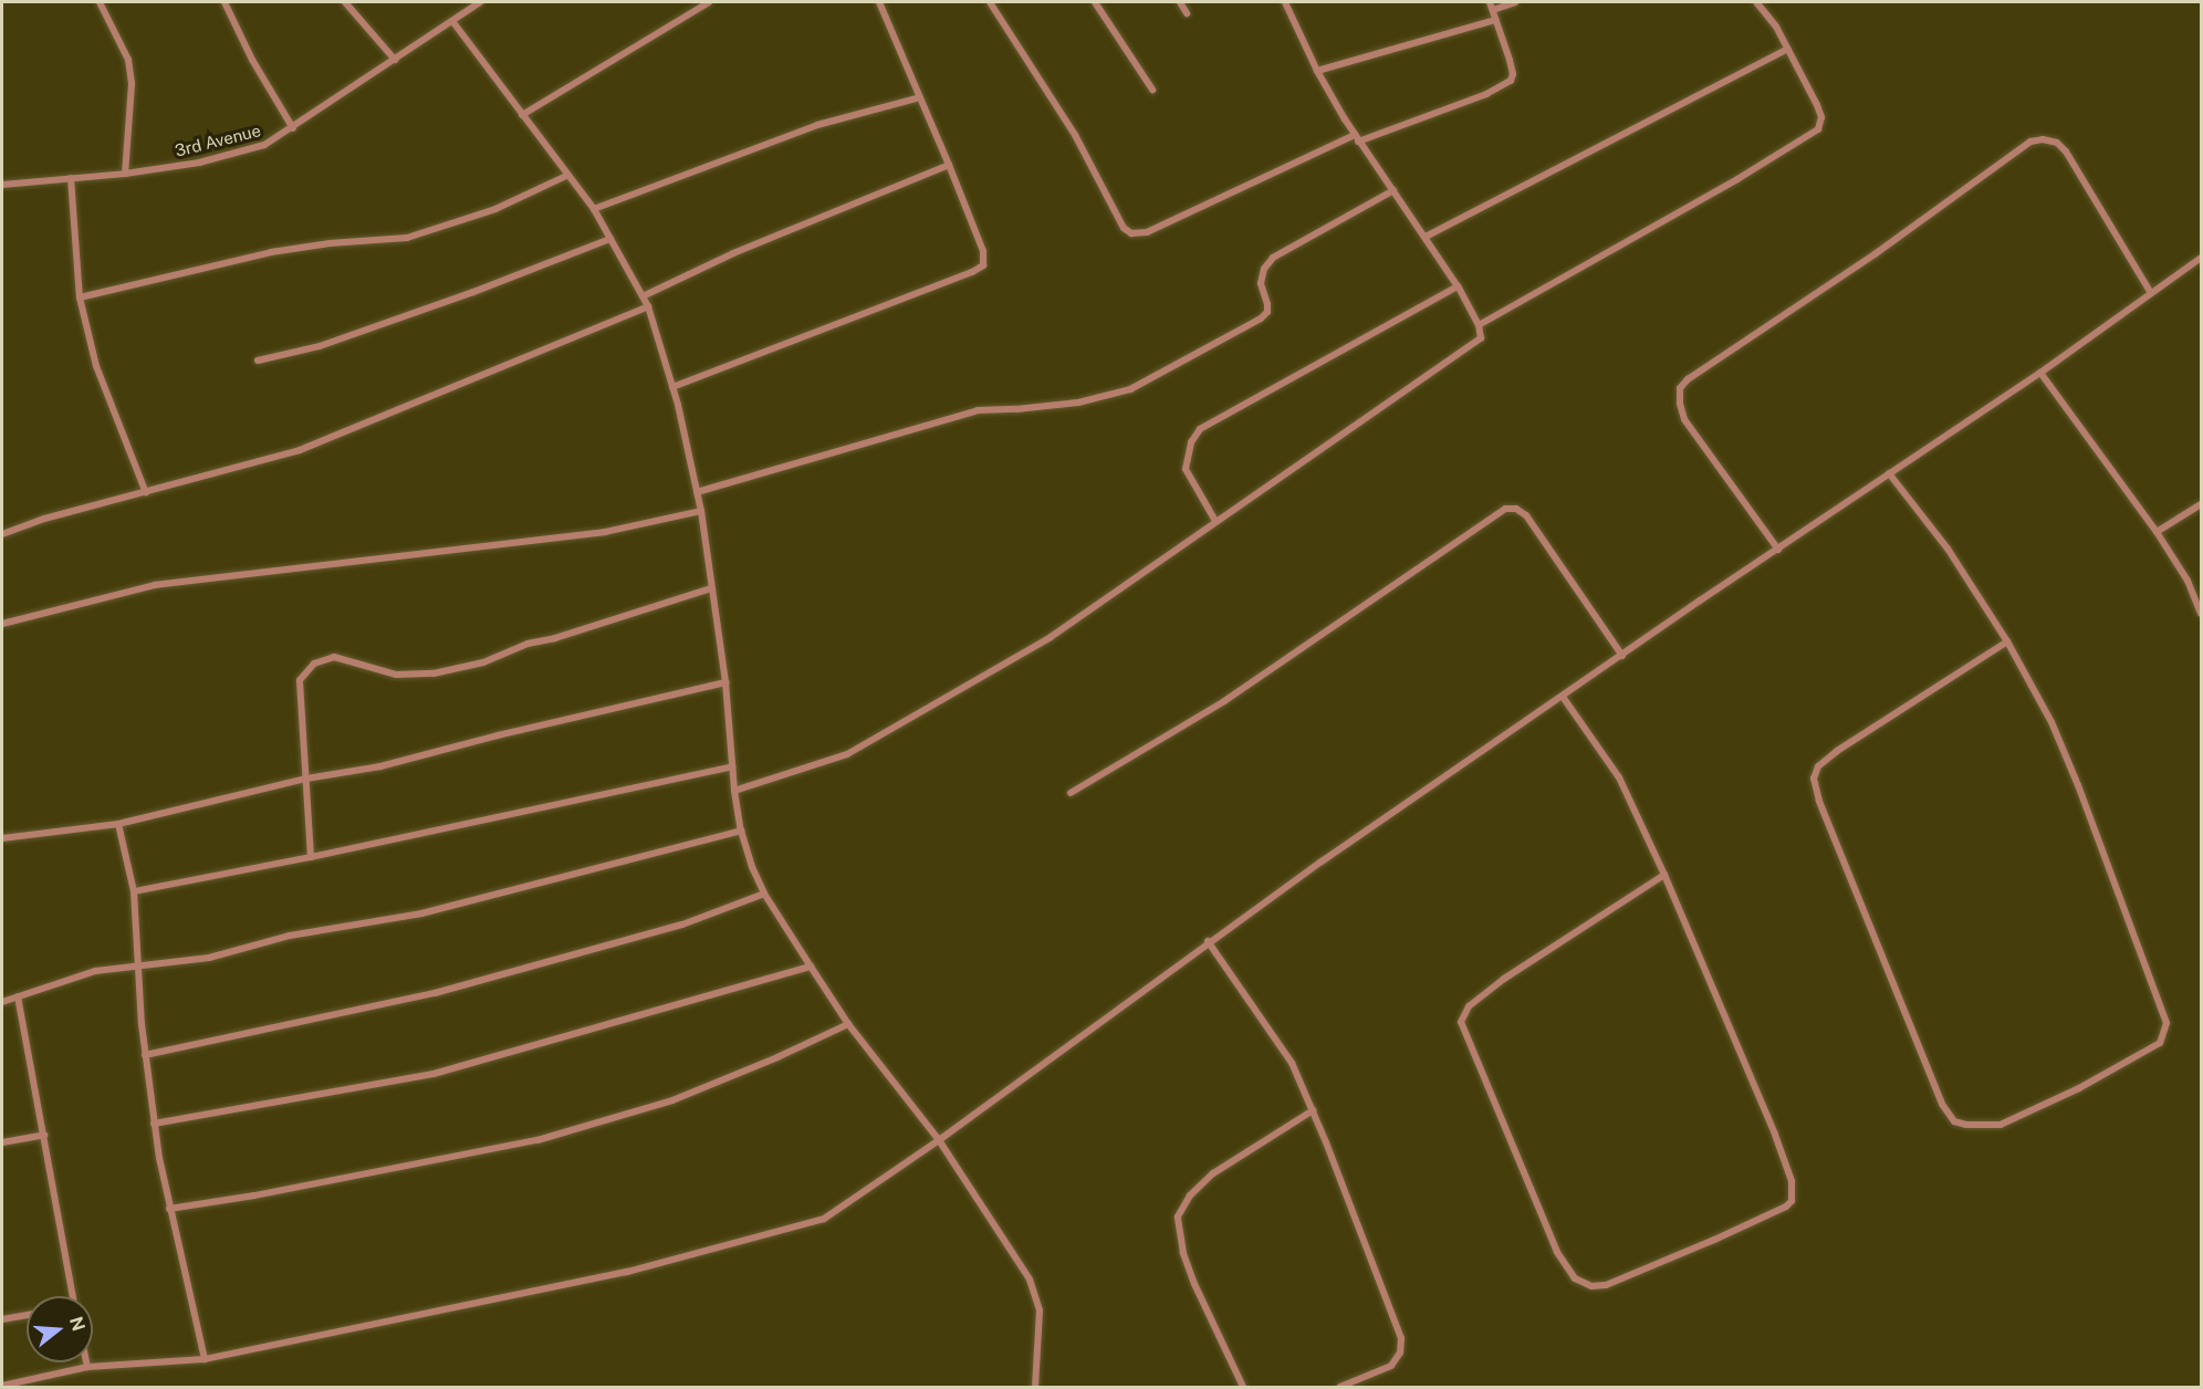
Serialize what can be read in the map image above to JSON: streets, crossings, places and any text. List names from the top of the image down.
{
  "streets": {
    "street": ["3rd Avenue"]
  },
  "north": "right"
}
